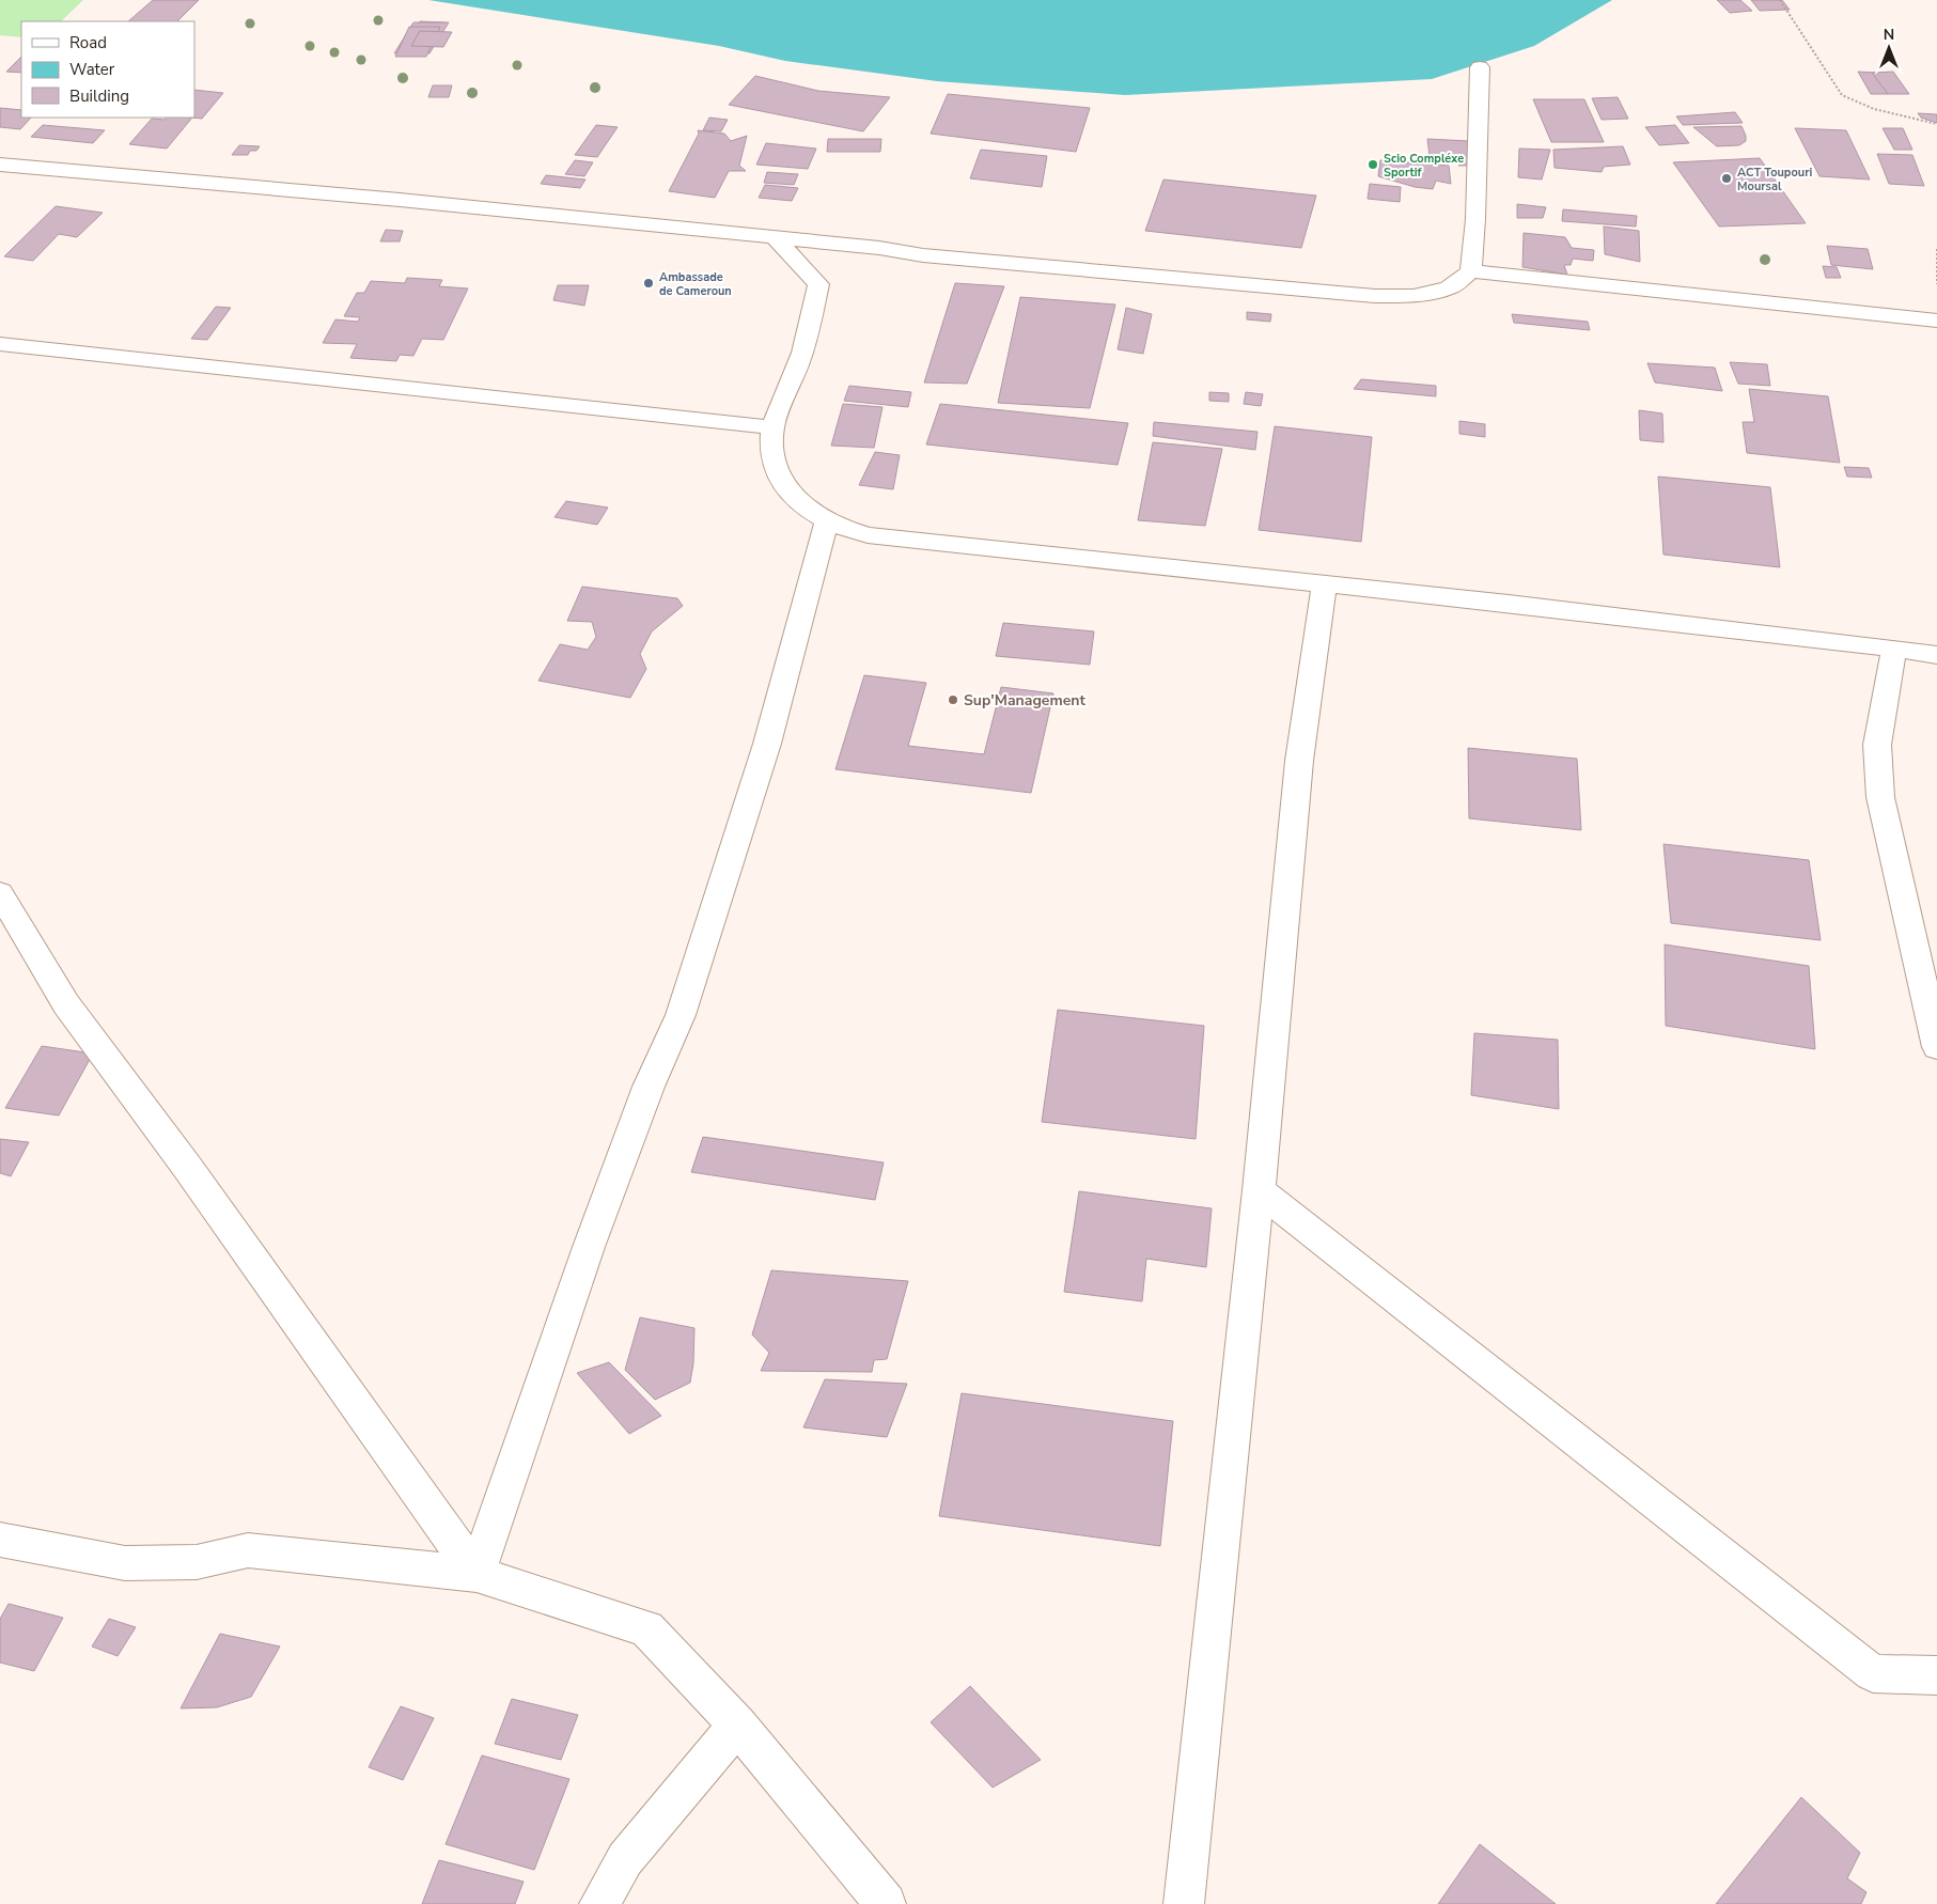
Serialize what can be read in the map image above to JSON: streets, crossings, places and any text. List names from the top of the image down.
{
  "places": [
    "Scio Compléxe Sportif",
    "ACT Toupouri Moursal",
    "Ambassade de Cameroun",
    "Sup'Management"
  ],
  "legend": ["Road", "Water", "Building"],
  "north": "top"
}
